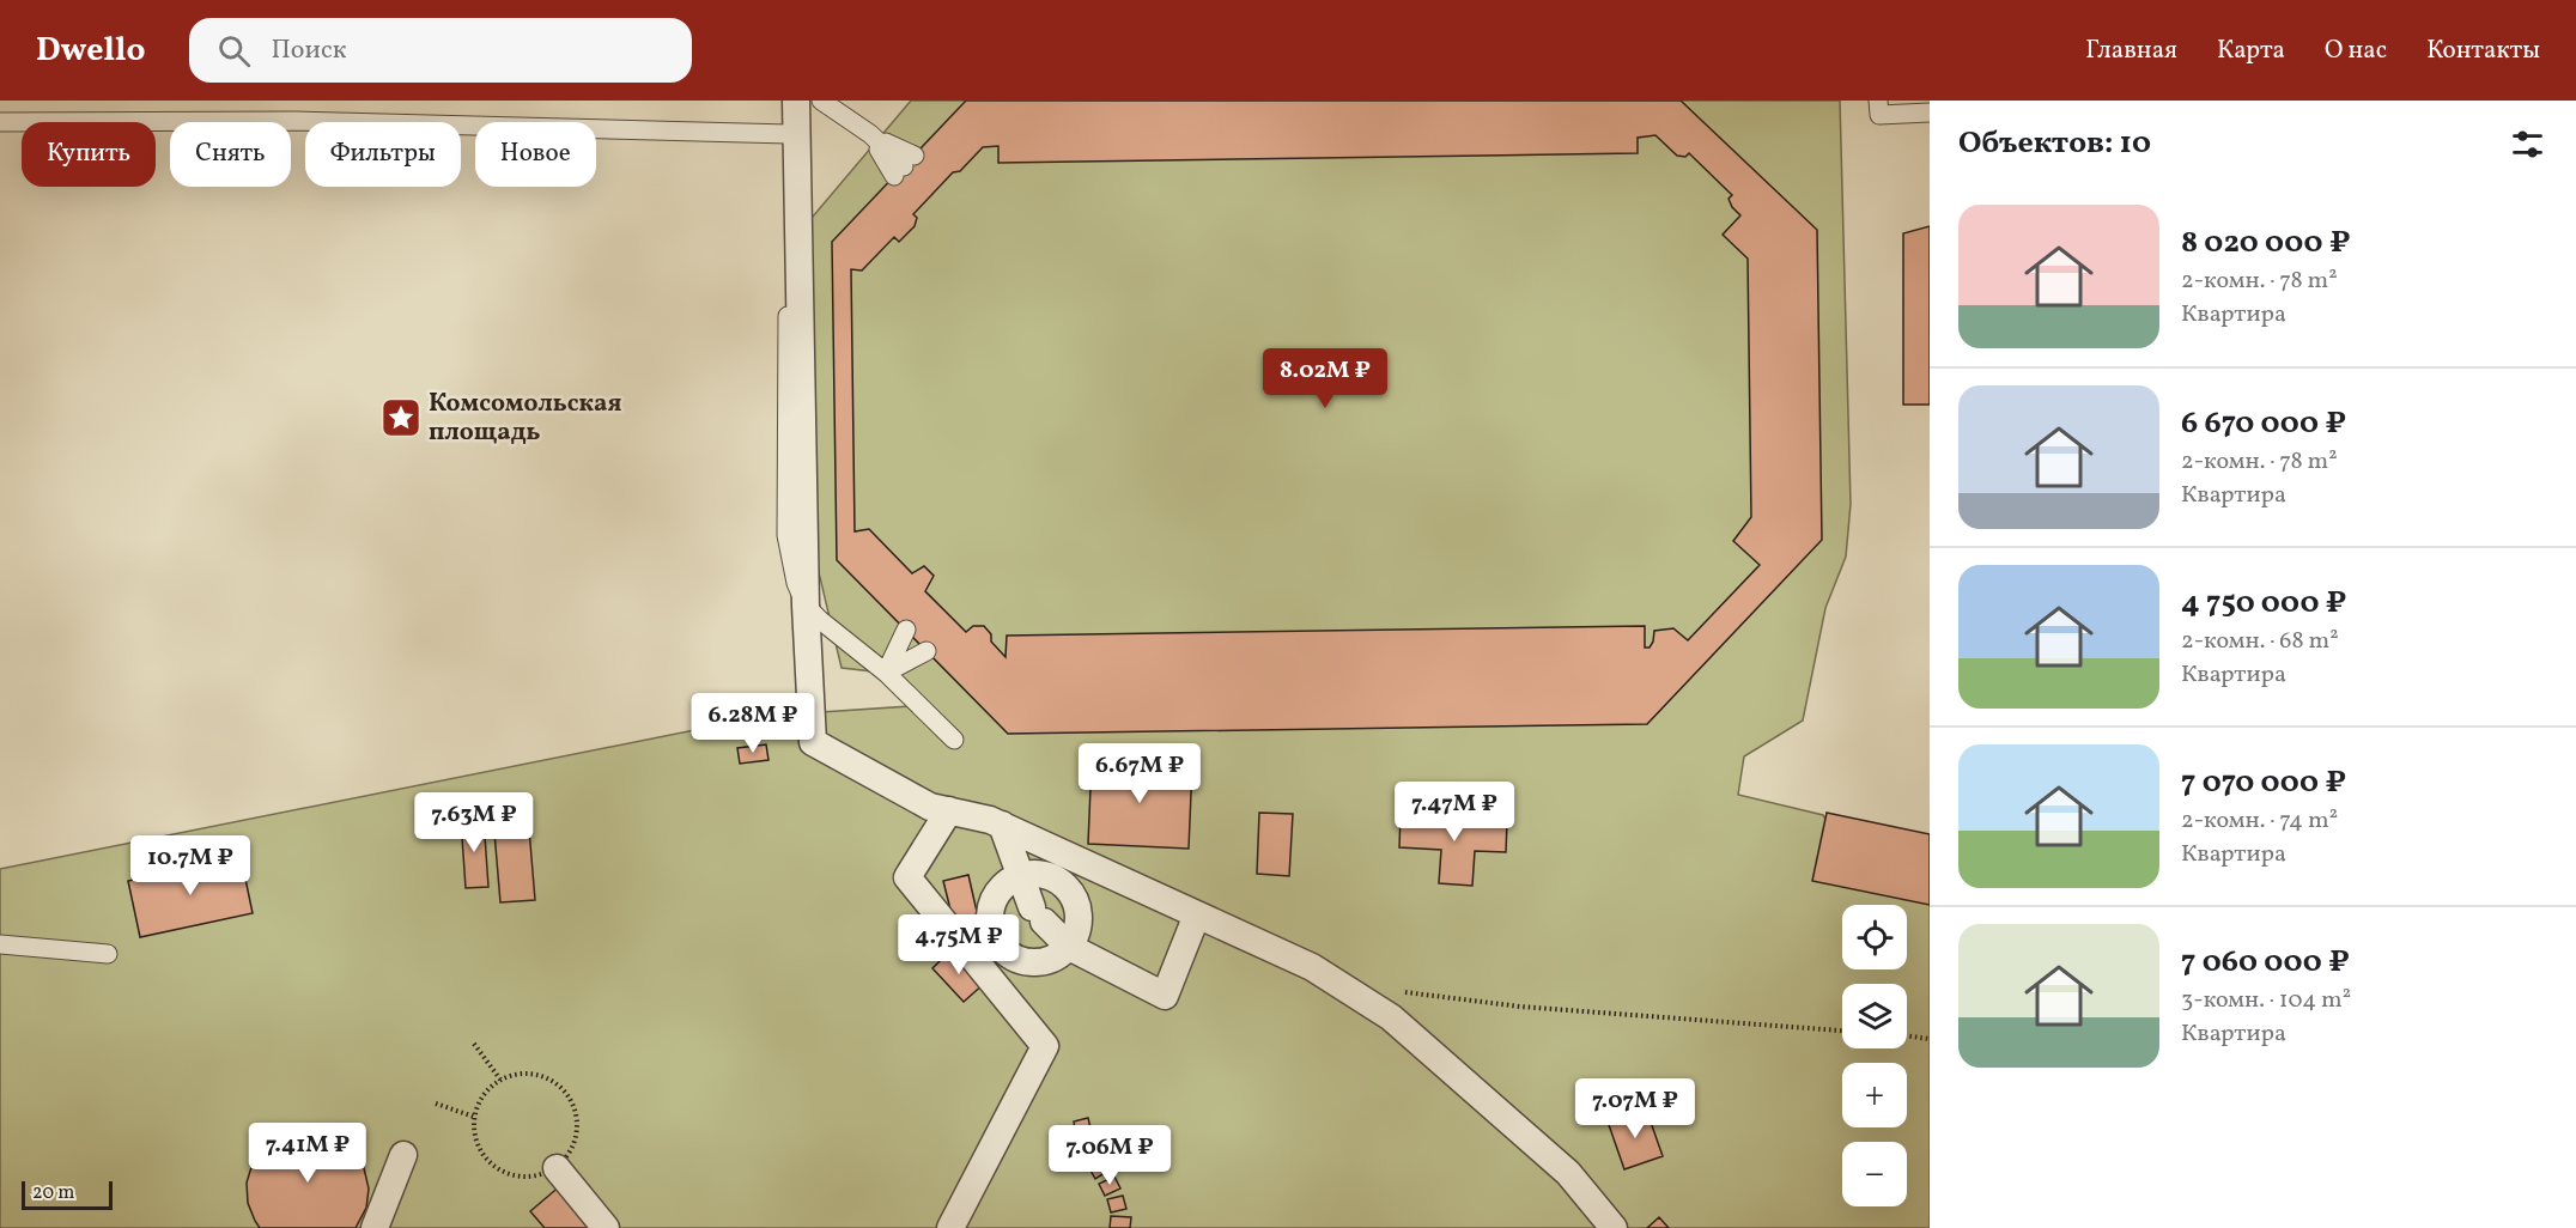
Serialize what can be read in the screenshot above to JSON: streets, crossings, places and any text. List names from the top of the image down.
{
  "places": {
    "place": ["Комсомольская площадь"]
  },
  "scale_bar": "20 m",
  "page": {
    "header": "Dwello",
    "search": "Поиск",
    "nav": [
      "Главная",
      "Карта",
      "О нас",
      "Контакты"
    ],
    "heading": "Объектов: 10",
    "chip": [
      "Купить",
      "Снять",
      "Фильтры",
      "Новое"
    ],
    "list": [
      {
        "name": "8 020 000 ₽",
        "note": "2-комн. · 78 m² · Квартира"
      },
      {
        "name": "6 670 000 ₽",
        "note": "2-комн. · 78 m² · Квартира"
      },
      {
        "name": "4 750 000 ₽",
        "note": "2-комн. · 68 m² · Квартира"
      },
      {
        "name": "7 070 000 ₽",
        "note": "2-комн. · 74 m² · Квартира"
      },
      {
        "name": "7 060 000 ₽",
        "note": "3-комн. · 104 m² · Квартира"
      }
    ],
    "price": [
      "8.02M ₽",
      "6.28M ₽",
      "6.67M ₽",
      "7.47M ₽",
      "7.63M ₽",
      "10.7M ₽",
      "4.75M ₽",
      "7.07M ₽",
      "7.41M ₽",
      "7.06M ₽"
    ],
    "map_buttons": ["+", "−"],
    "scale": "20 m"
  }
}
